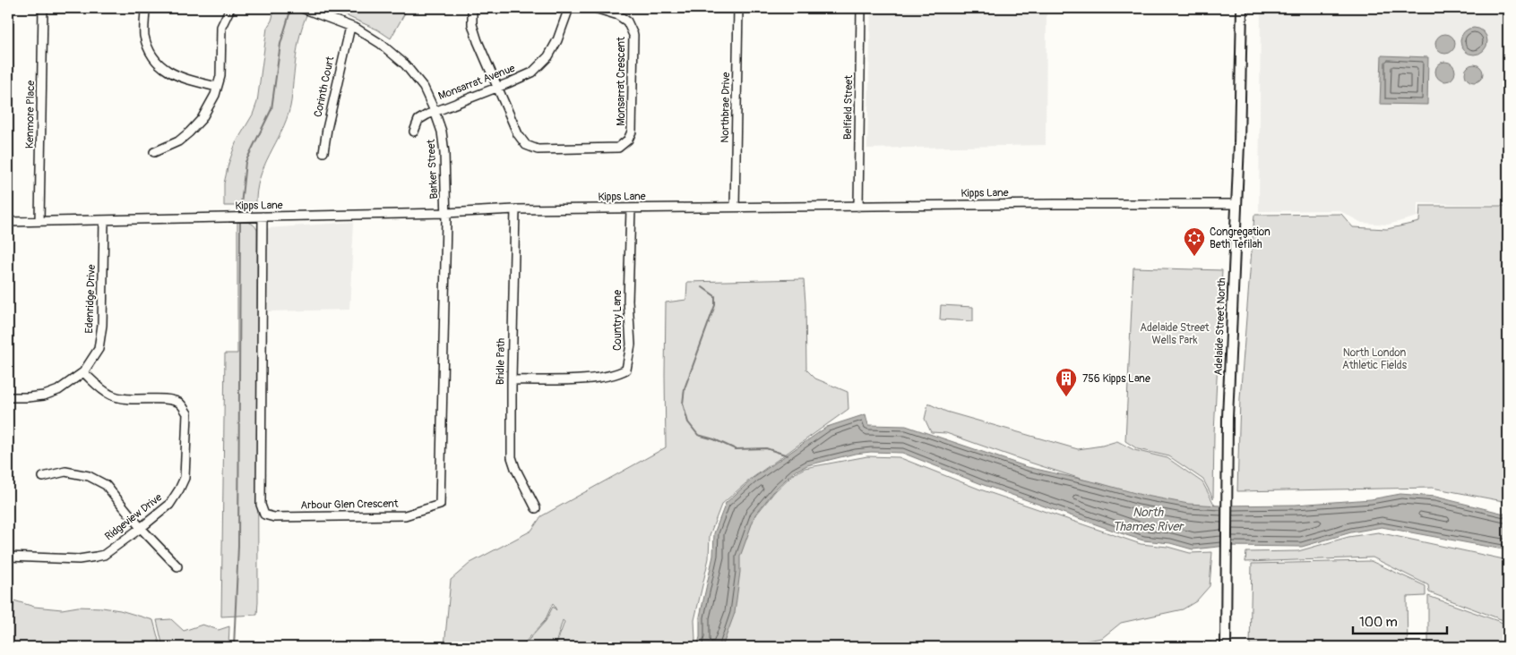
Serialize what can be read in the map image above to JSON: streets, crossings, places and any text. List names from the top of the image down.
{
  "streets": {
    "main road": ["Adelaide Street North"],
    "street": [
      "Monsarrat Crescent",
      "Monsarrat Avenue",
      "Corinth Court",
      "Northbrae Drive",
      "Belfield Street",
      "Kenmore Place",
      "Barker Street",
      "Kipps Lane",
      "Edenridge Drive",
      "Country Lane",
      "Bridle Path",
      "Arbour Glen Crescent",
      "Ridgeview Drive"
    ]
  },
  "crossings": [
    ["Monsarrat Crescent", "Monsarrat Avenue"],
    ["Monsarrat Avenue", "Barker Street"],
    ["Corinth Court", "Barker Street"],
    ["Northbrae Drive", "Kipps Lane"],
    ["Belfield Street", "Kipps Lane"],
    ["Kenmore Place", "Kipps Lane"],
    ["Barker Street", "Kipps Lane"],
    ["Barker Street", "Arbour Glen Crescent"],
    ["Kipps Lane", "Edenridge Drive"],
    ["Kipps Lane", "Country Lane"],
    ["Kipps Lane", "Adelaide Street North"],
    ["Kipps Lane", "Bridle Path"],
    ["Kipps Lane", "Arbour Glen Crescent"],
    ["Edenridge Drive", "Ridgeview Drive"],
    ["Country Lane", "Bridle Path"]
  ],
  "water": ["North Thames River"],
  "parks": ["Adelaide Street Wells Park", "North London Athletic Fields"],
  "places": {
    "synagogue": ["Congregation Beth Tefilah"],
    "building": ["756 Kipps Lane"]
  },
  "scale_bar": "100 m"
}
